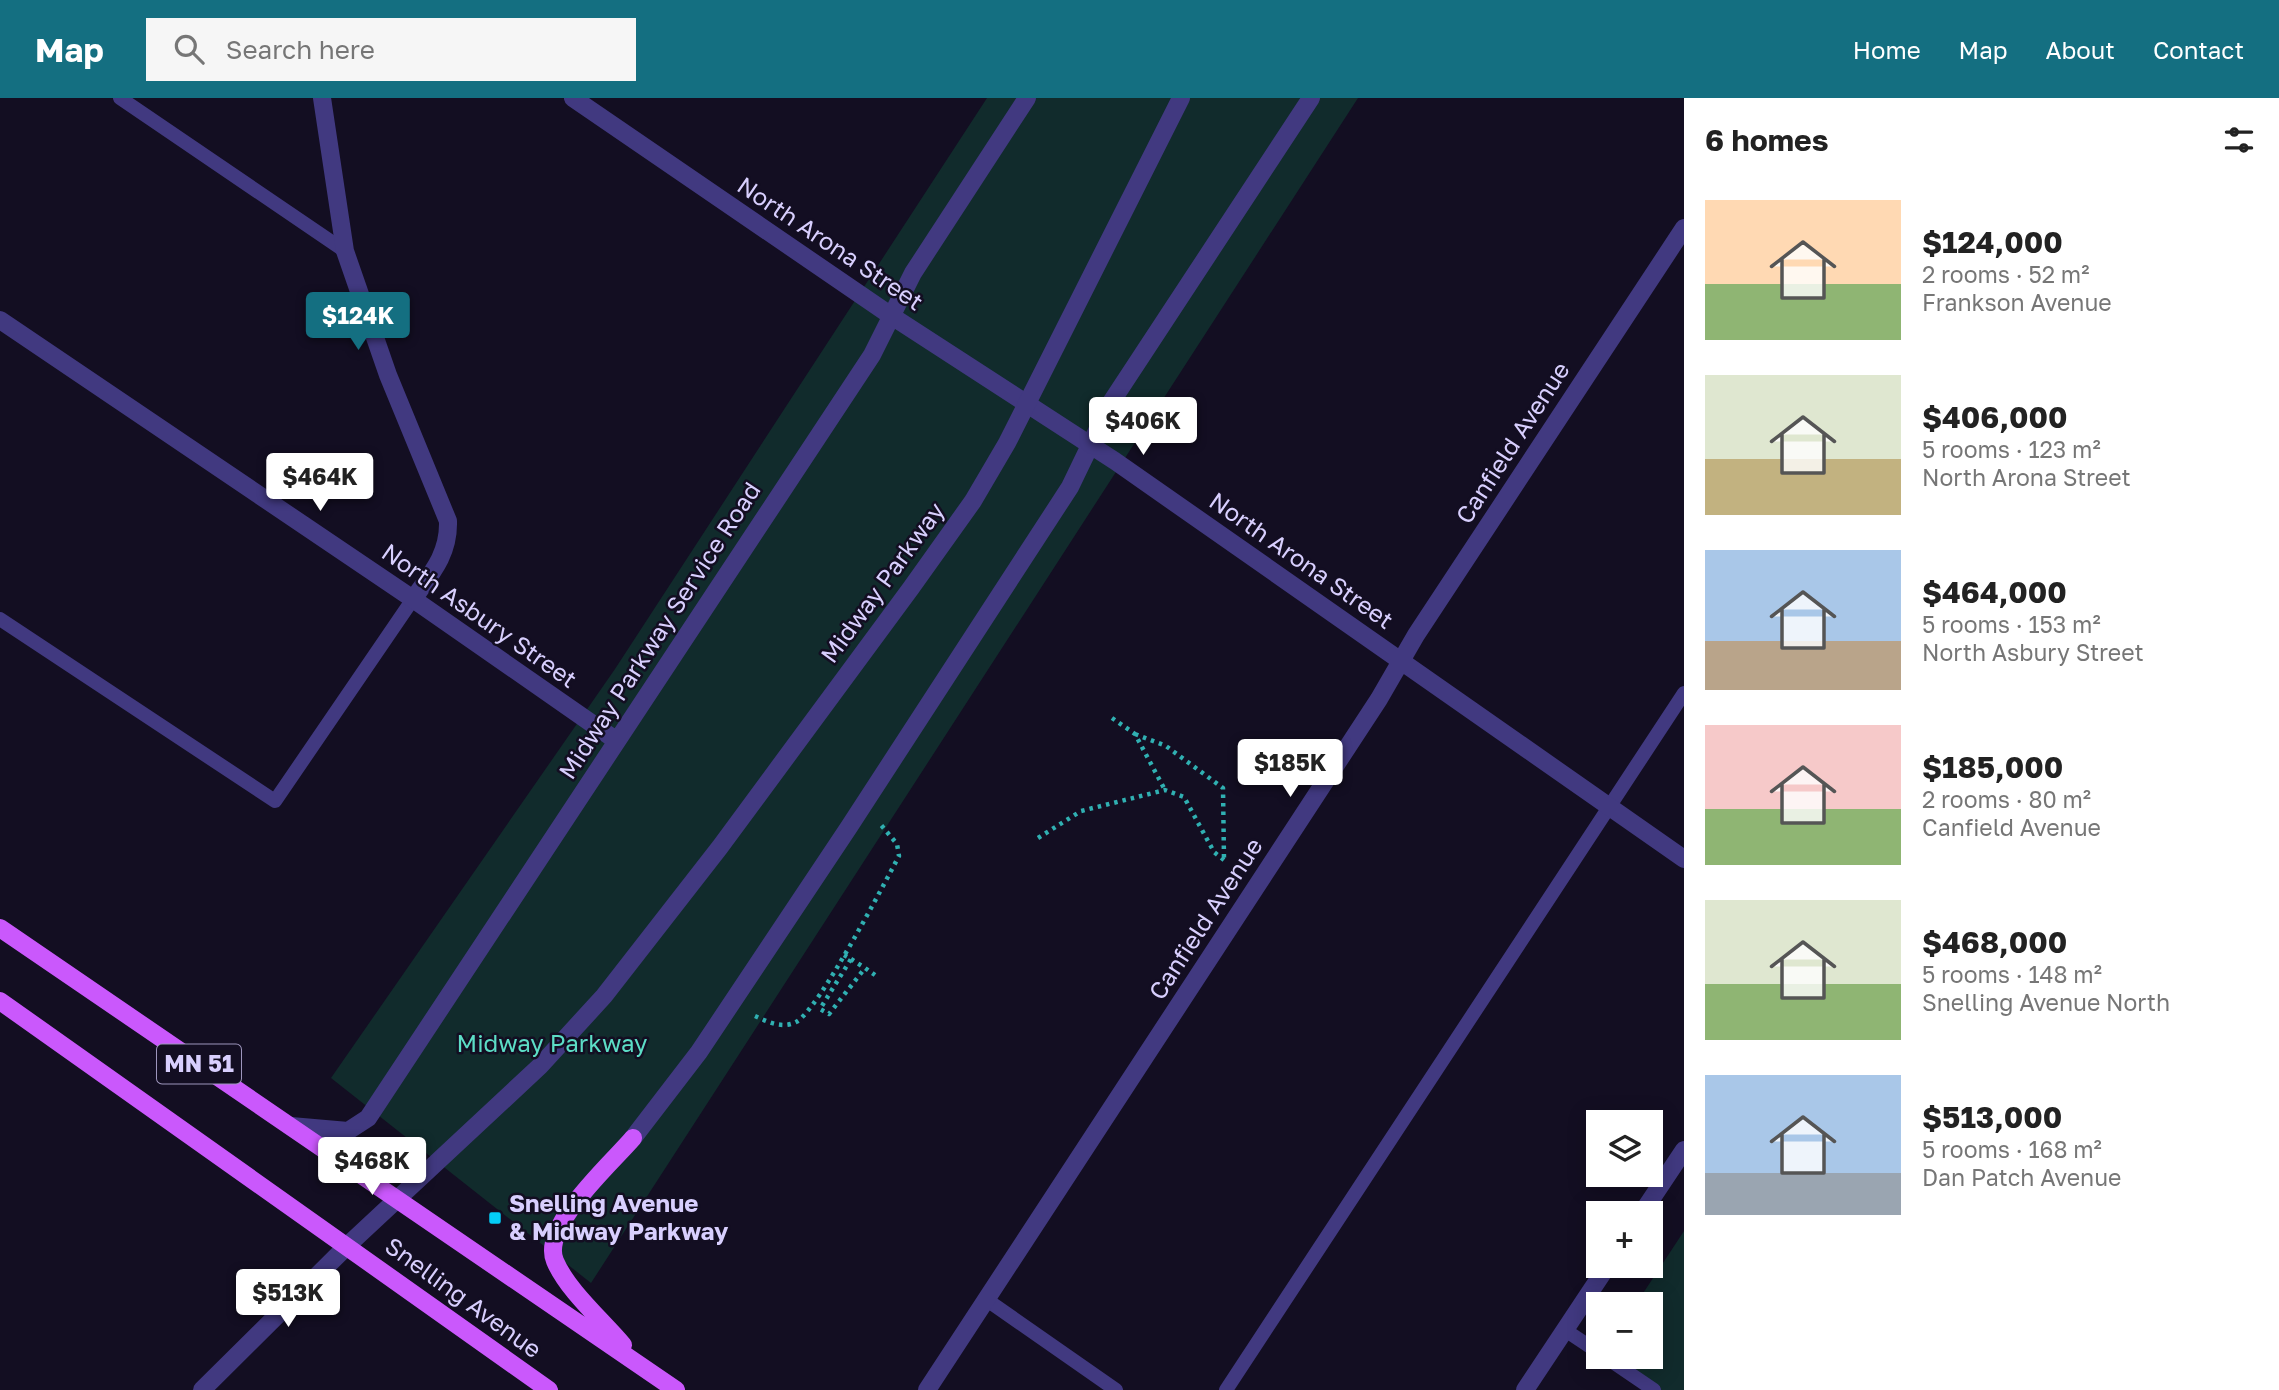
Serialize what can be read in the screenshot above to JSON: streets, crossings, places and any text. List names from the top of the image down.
{
  "streets": {
    "main road": ["MN 51", "Snelling Avenue"],
    "street": [
      "North Arona Street",
      "Canfield Avenue",
      "Midway Parkway",
      "North Asbury Street",
      "Midway Parkway Service Road"
    ]
  },
  "crossings": [
    ["North Arona Street", "Canfield Avenue"],
    ["North Arona Street", "Midway Parkway"],
    ["North Arona Street", "Midway Parkway Service Road"],
    ["Midway Parkway", "MN 51"],
    ["Midway Parkway", "Snelling Avenue"],
    ["North Asbury Street", "Midway Parkway Service Road"],
    ["Midway Parkway Service Road", "MN 51"],
    ["MN 51", "Snelling Avenue"]
  ],
  "parks": ["Midway Parkway"],
  "places": {
    "transit": ["Snelling Avenue & Midway Parkway"]
  },
  "page": {
    "header": "Map",
    "search": "Search here",
    "nav": [
      "Home",
      "Map",
      "About",
      "Contact"
    ],
    "heading": "6 homes",
    "list": [
      {
        "name": "$124,000",
        "note": "2 rooms · 52 m² · Frankson Avenue"
      },
      {
        "name": "$406,000",
        "note": "5 rooms · 123 m² · North Arona Street"
      },
      {
        "name": "$464,000",
        "note": "5 rooms · 153 m² · North Asbury Street"
      },
      {
        "name": "$185,000",
        "note": "2 rooms · 80 m² · Canfield Avenue"
      },
      {
        "name": "$468,000",
        "note": "5 rooms · 148 m² · Snelling Avenue North"
      },
      {
        "name": "$513,000",
        "note": "5 rooms · 168 m² · Dan Patch Avenue"
      }
    ],
    "price": [
      "$124K",
      "$406K",
      "$464K",
      "$185K",
      "$468K",
      "$513K"
    ],
    "map_buttons": ["+", "−"]
  }
}
